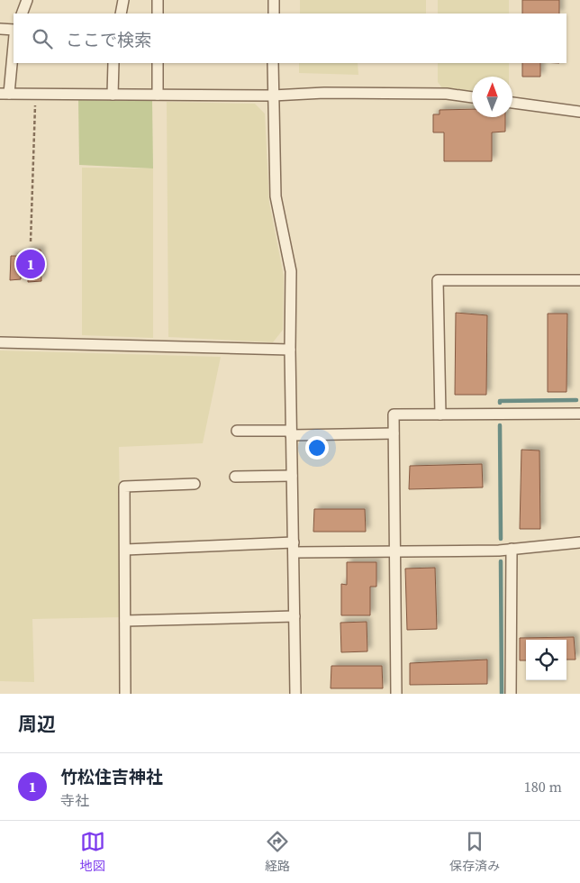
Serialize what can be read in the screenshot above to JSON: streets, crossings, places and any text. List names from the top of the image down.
{
  "north": "top",
  "page": {
    "search": "ここで検索",
    "pins": "1",
    "heading": "周辺",
    "list": [
      {
        "mark": "1",
        "name": "竹松住吉神社",
        "note": "寺社",
        "value": "180 m"
      }
    ],
    "nav": ["地図", "経路", "保存済み"]
  }
}
